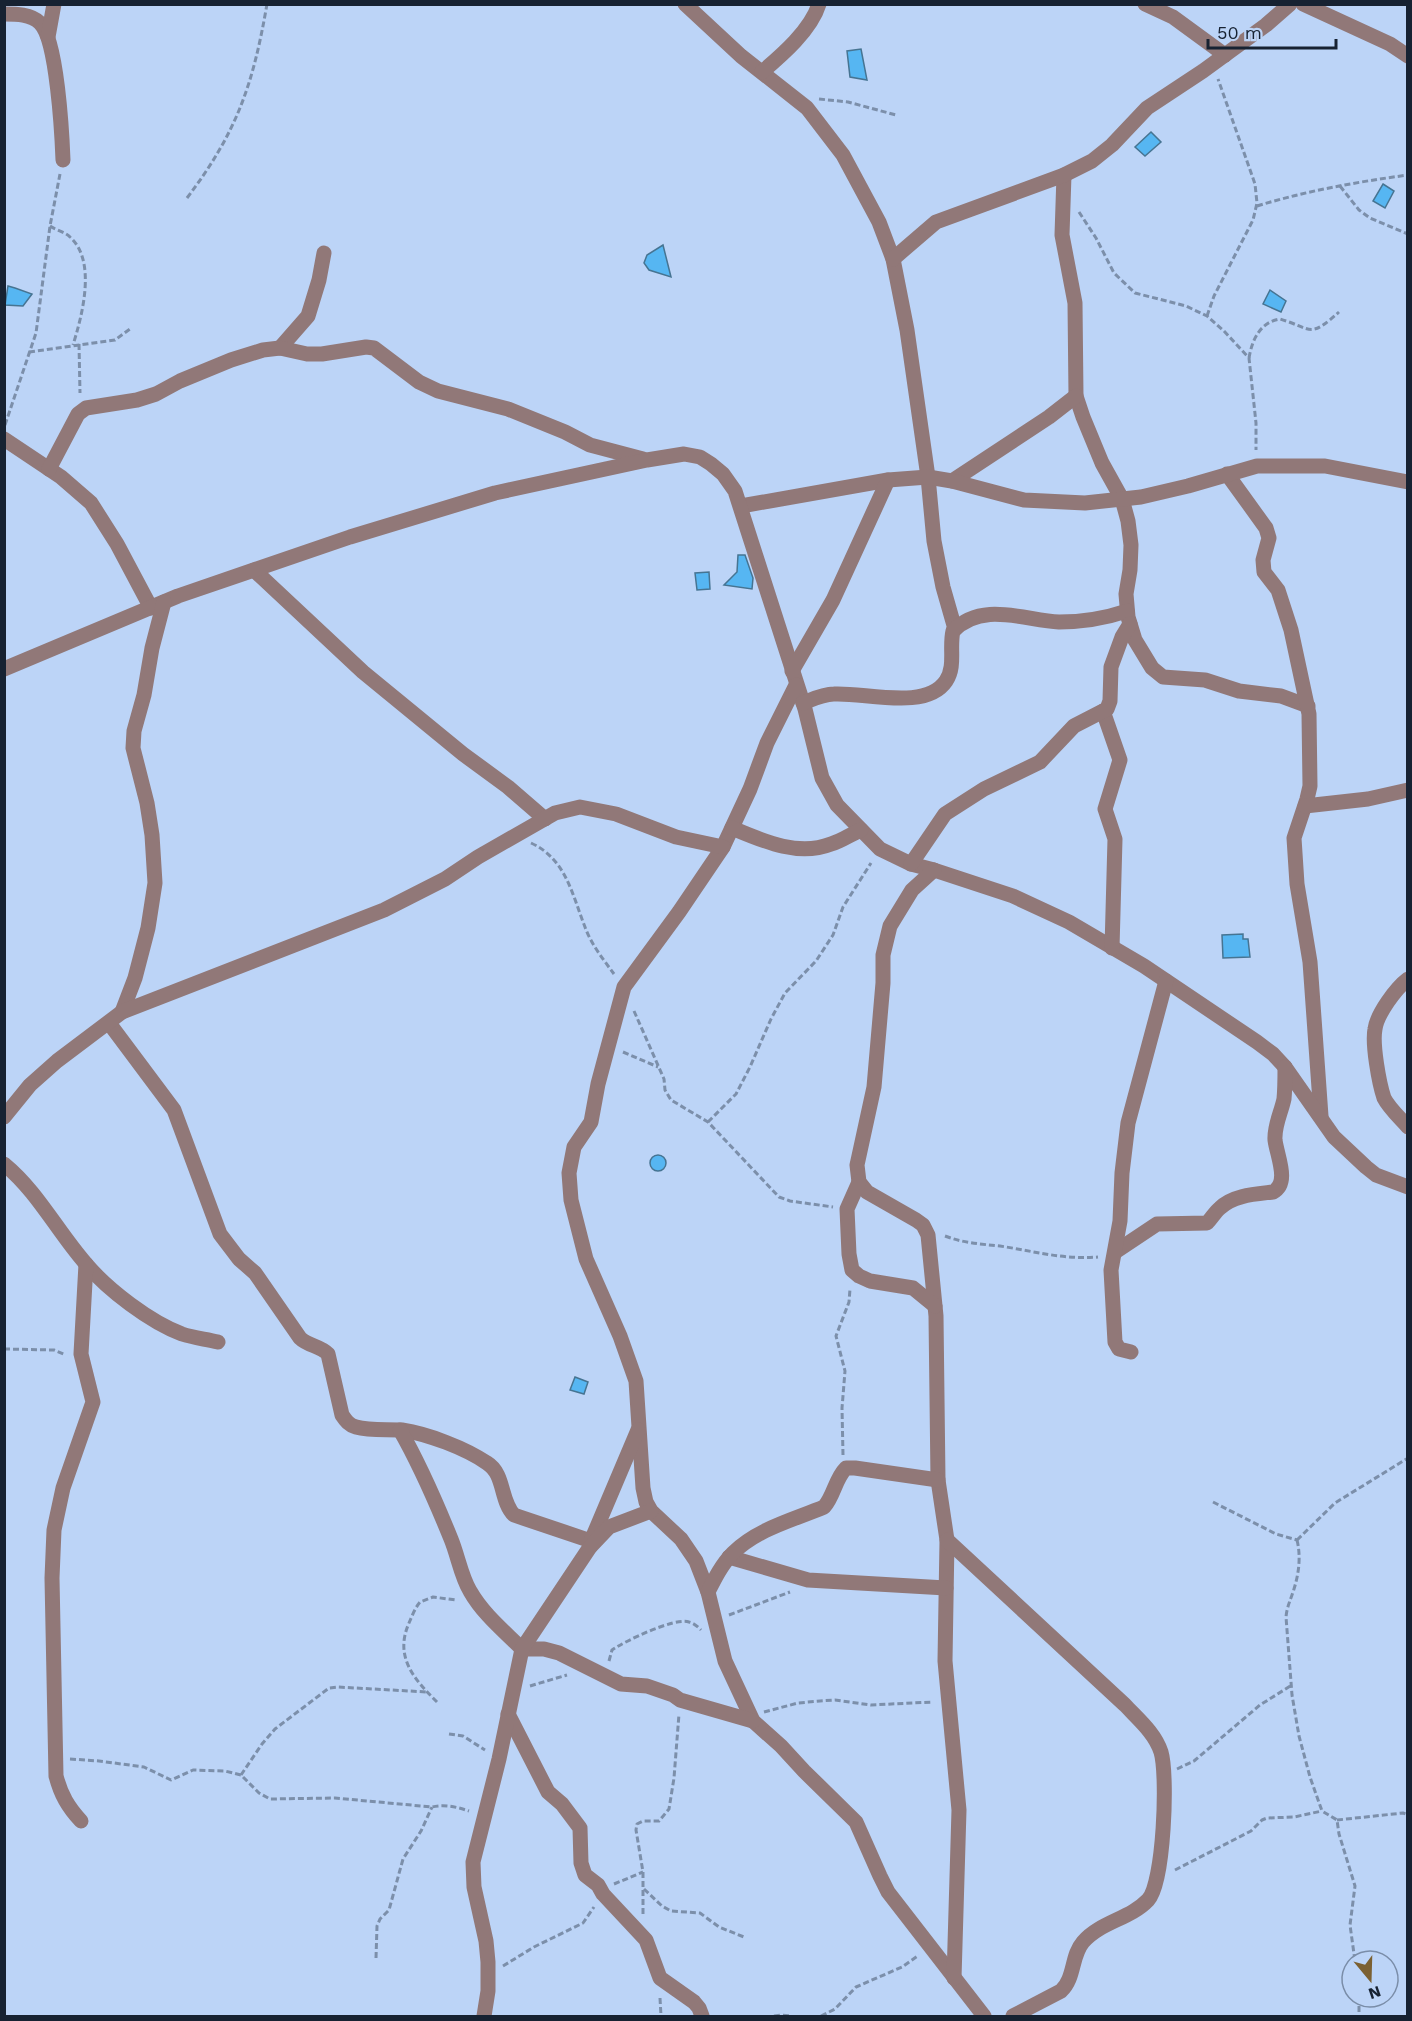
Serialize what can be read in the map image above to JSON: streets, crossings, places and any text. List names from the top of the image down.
{
  "scale_bar": "50 m",
  "north": "bottom"
}
